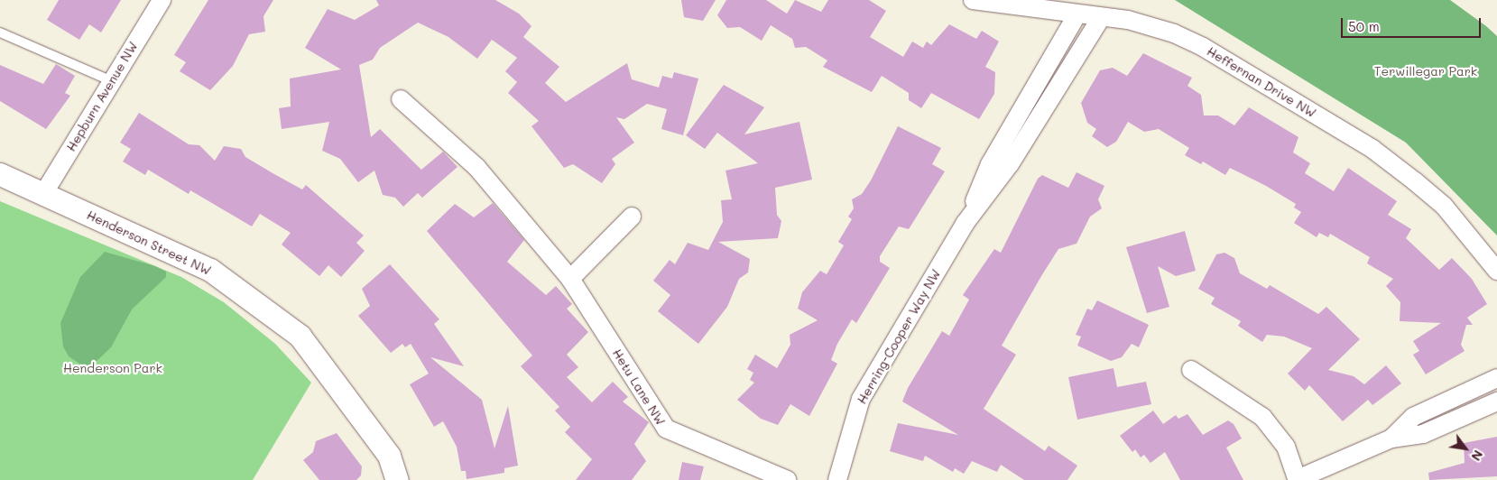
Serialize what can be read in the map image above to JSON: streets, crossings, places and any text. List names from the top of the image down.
{
  "streets": {
    "street": [
      "Heffernan Drive NW",
      "Hepburn Avenue NW",
      "Henderson Street NW",
      "Herring-Cooper Way NW",
      "Hetu Lane NW"
    ]
  },
  "crossings": [
    ["Heffernan Drive NW", "Herring-Cooper Way NW"],
    ["Hepburn Avenue NW", "Henderson Street NW"]
  ],
  "parks": ["Terwillegar Park", "Henderson Park"],
  "scale_bar": "50 m",
  "north": "bottom right"
}
